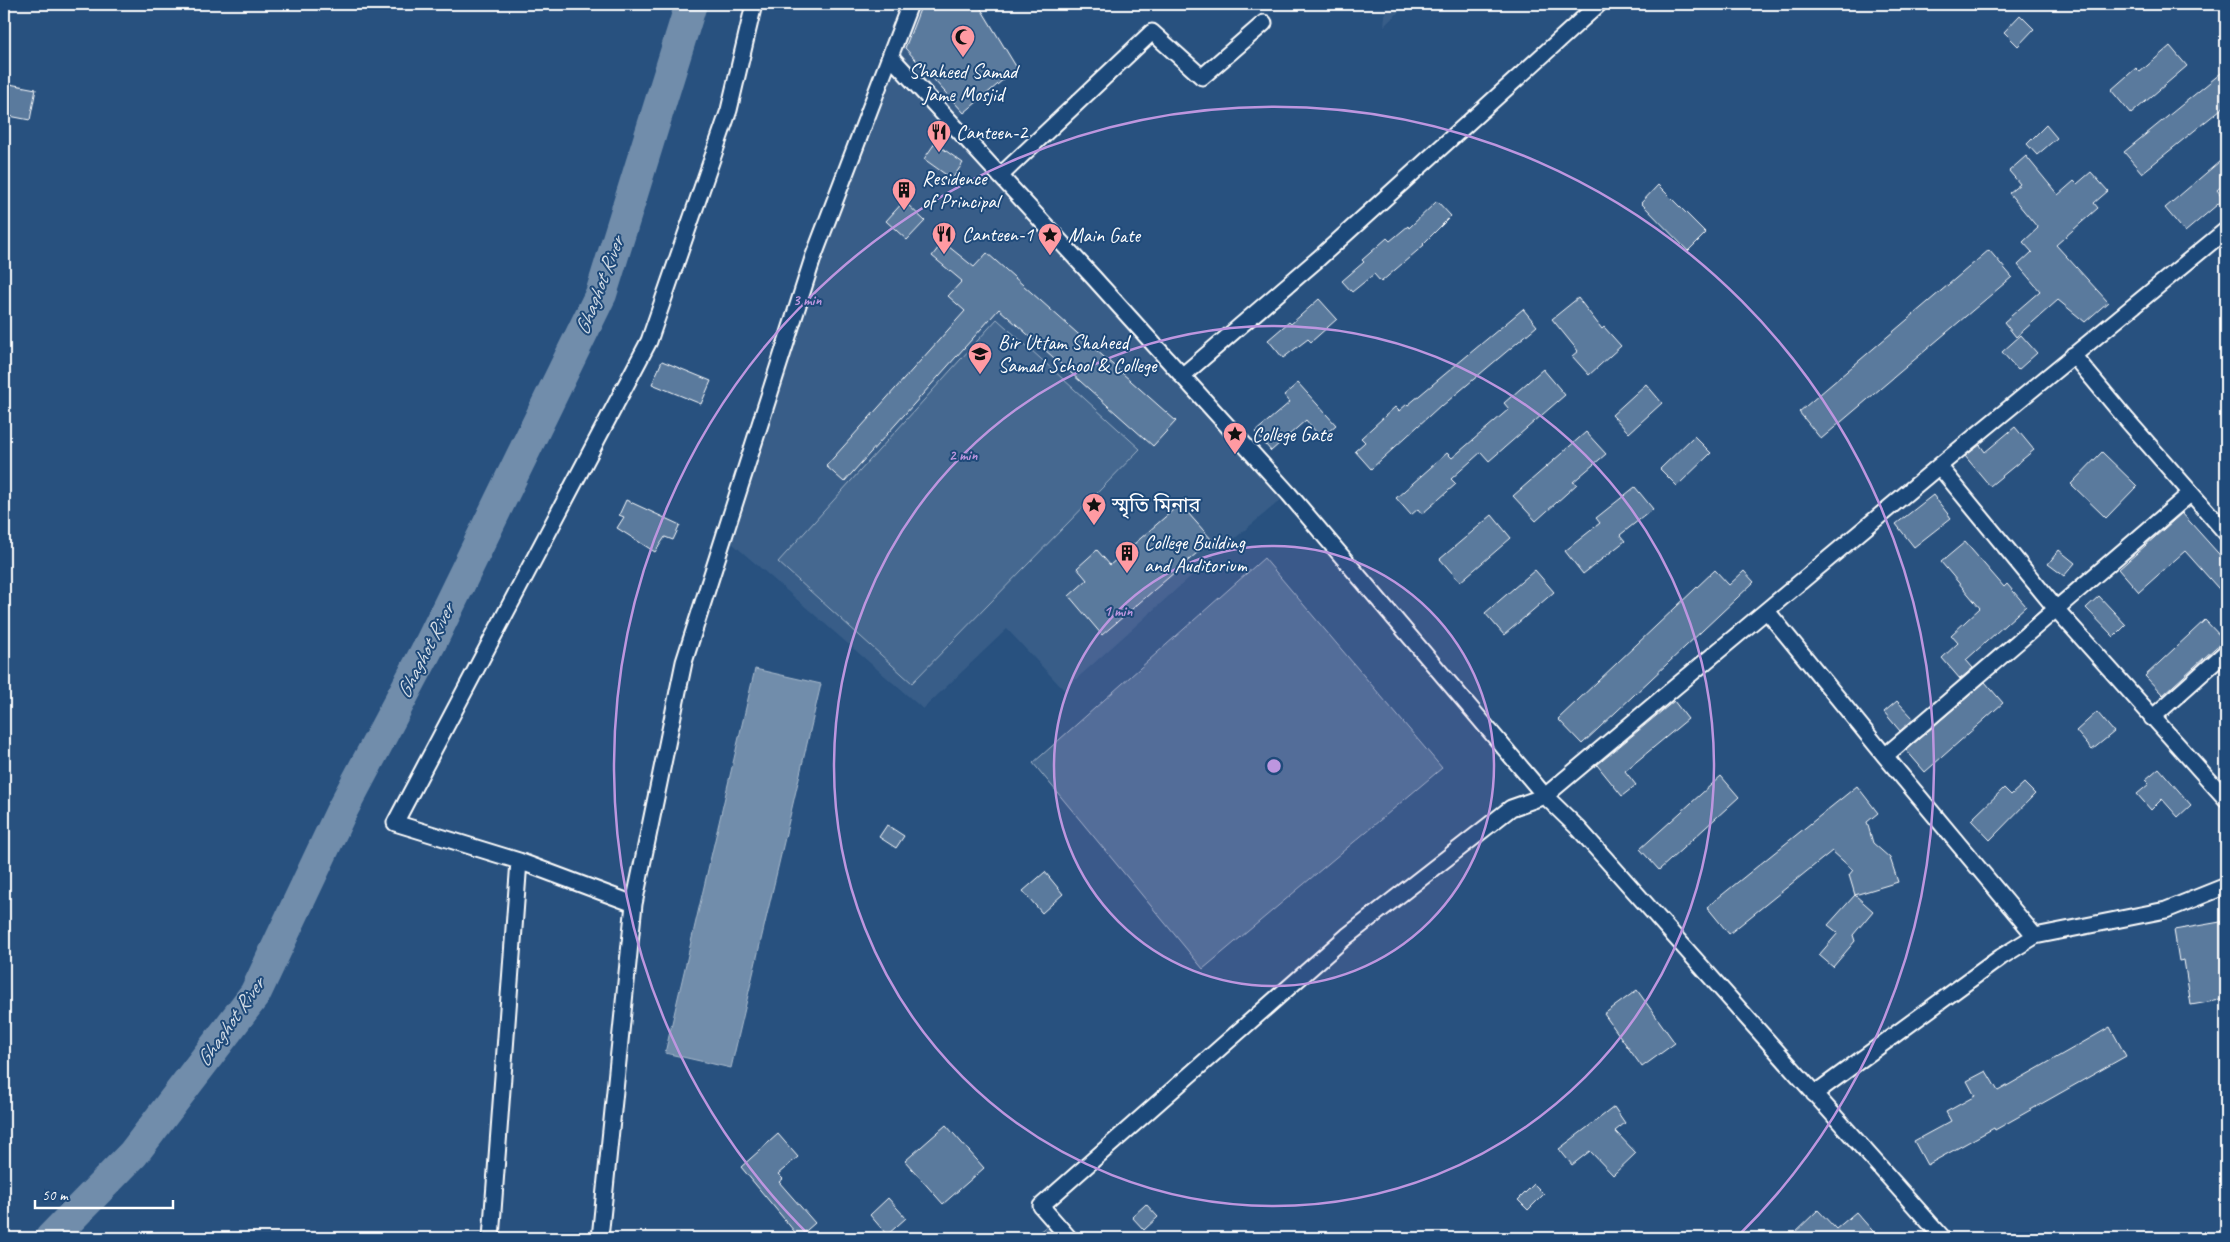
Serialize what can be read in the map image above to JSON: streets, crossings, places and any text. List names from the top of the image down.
{
  "water": ["Ghaghot River"],
  "places": {
    "mosque": ["Shaheed Samad Jame Mosjid"],
    "restaurant": ["Canteen-2", "Canteen-1"],
    "building": ["Residence of Principal", "College Building and Auditorium"],
    "place": ["Main Gate", "College Gate", "স্মৃতি মিনার"],
    "school or university": ["Bir Uttam Shaheed Samad School & College"]
  },
  "scale_bar": "50 m",
  "rings": ["3 min", "2 min", "1 min"]
}
